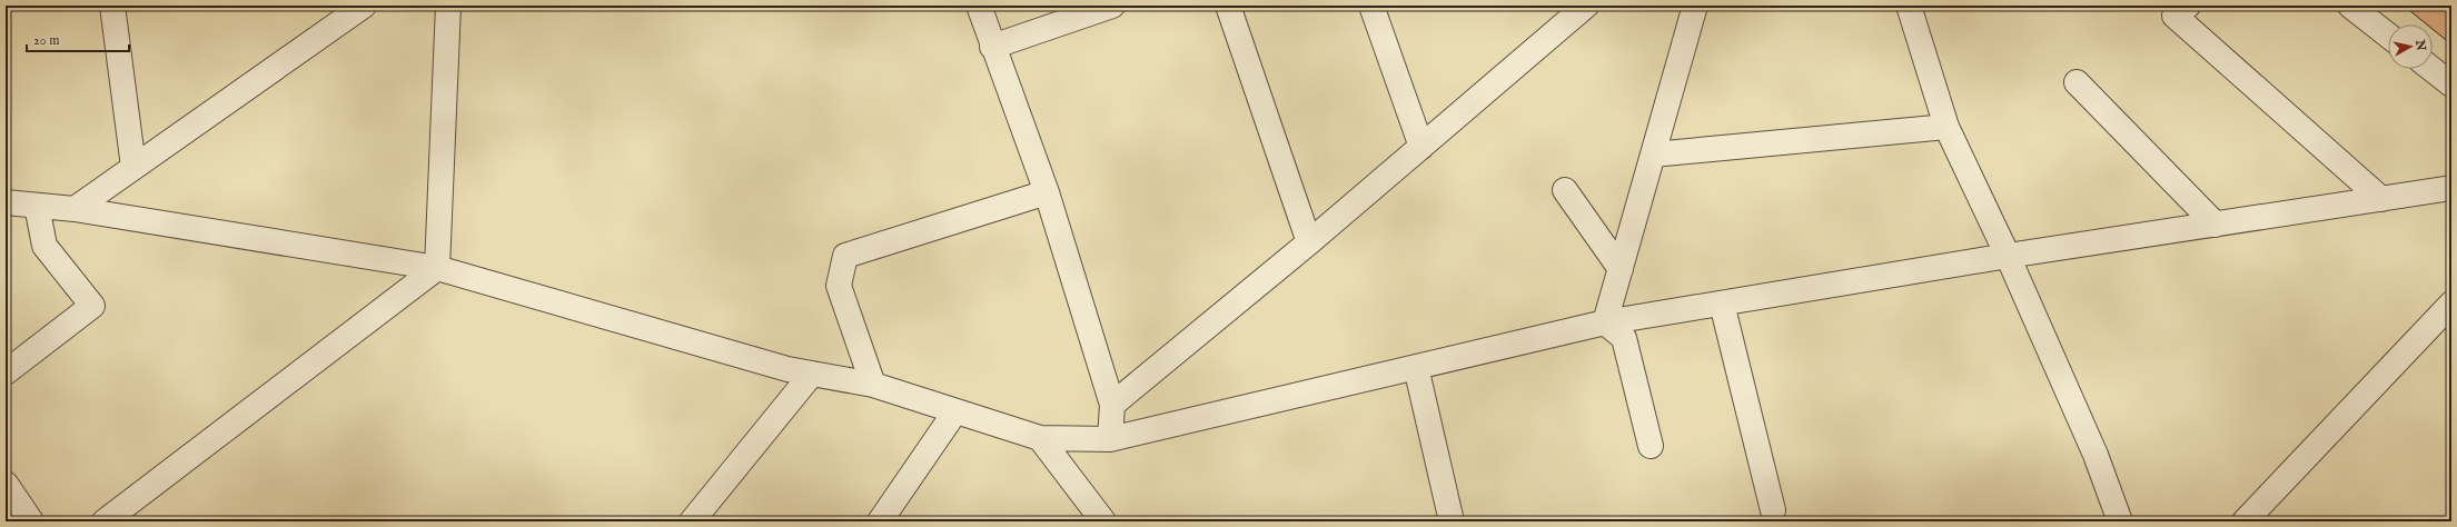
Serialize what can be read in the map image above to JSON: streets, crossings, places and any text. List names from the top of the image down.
{
  "scale_bar": "20 m",
  "north": "right"
}
